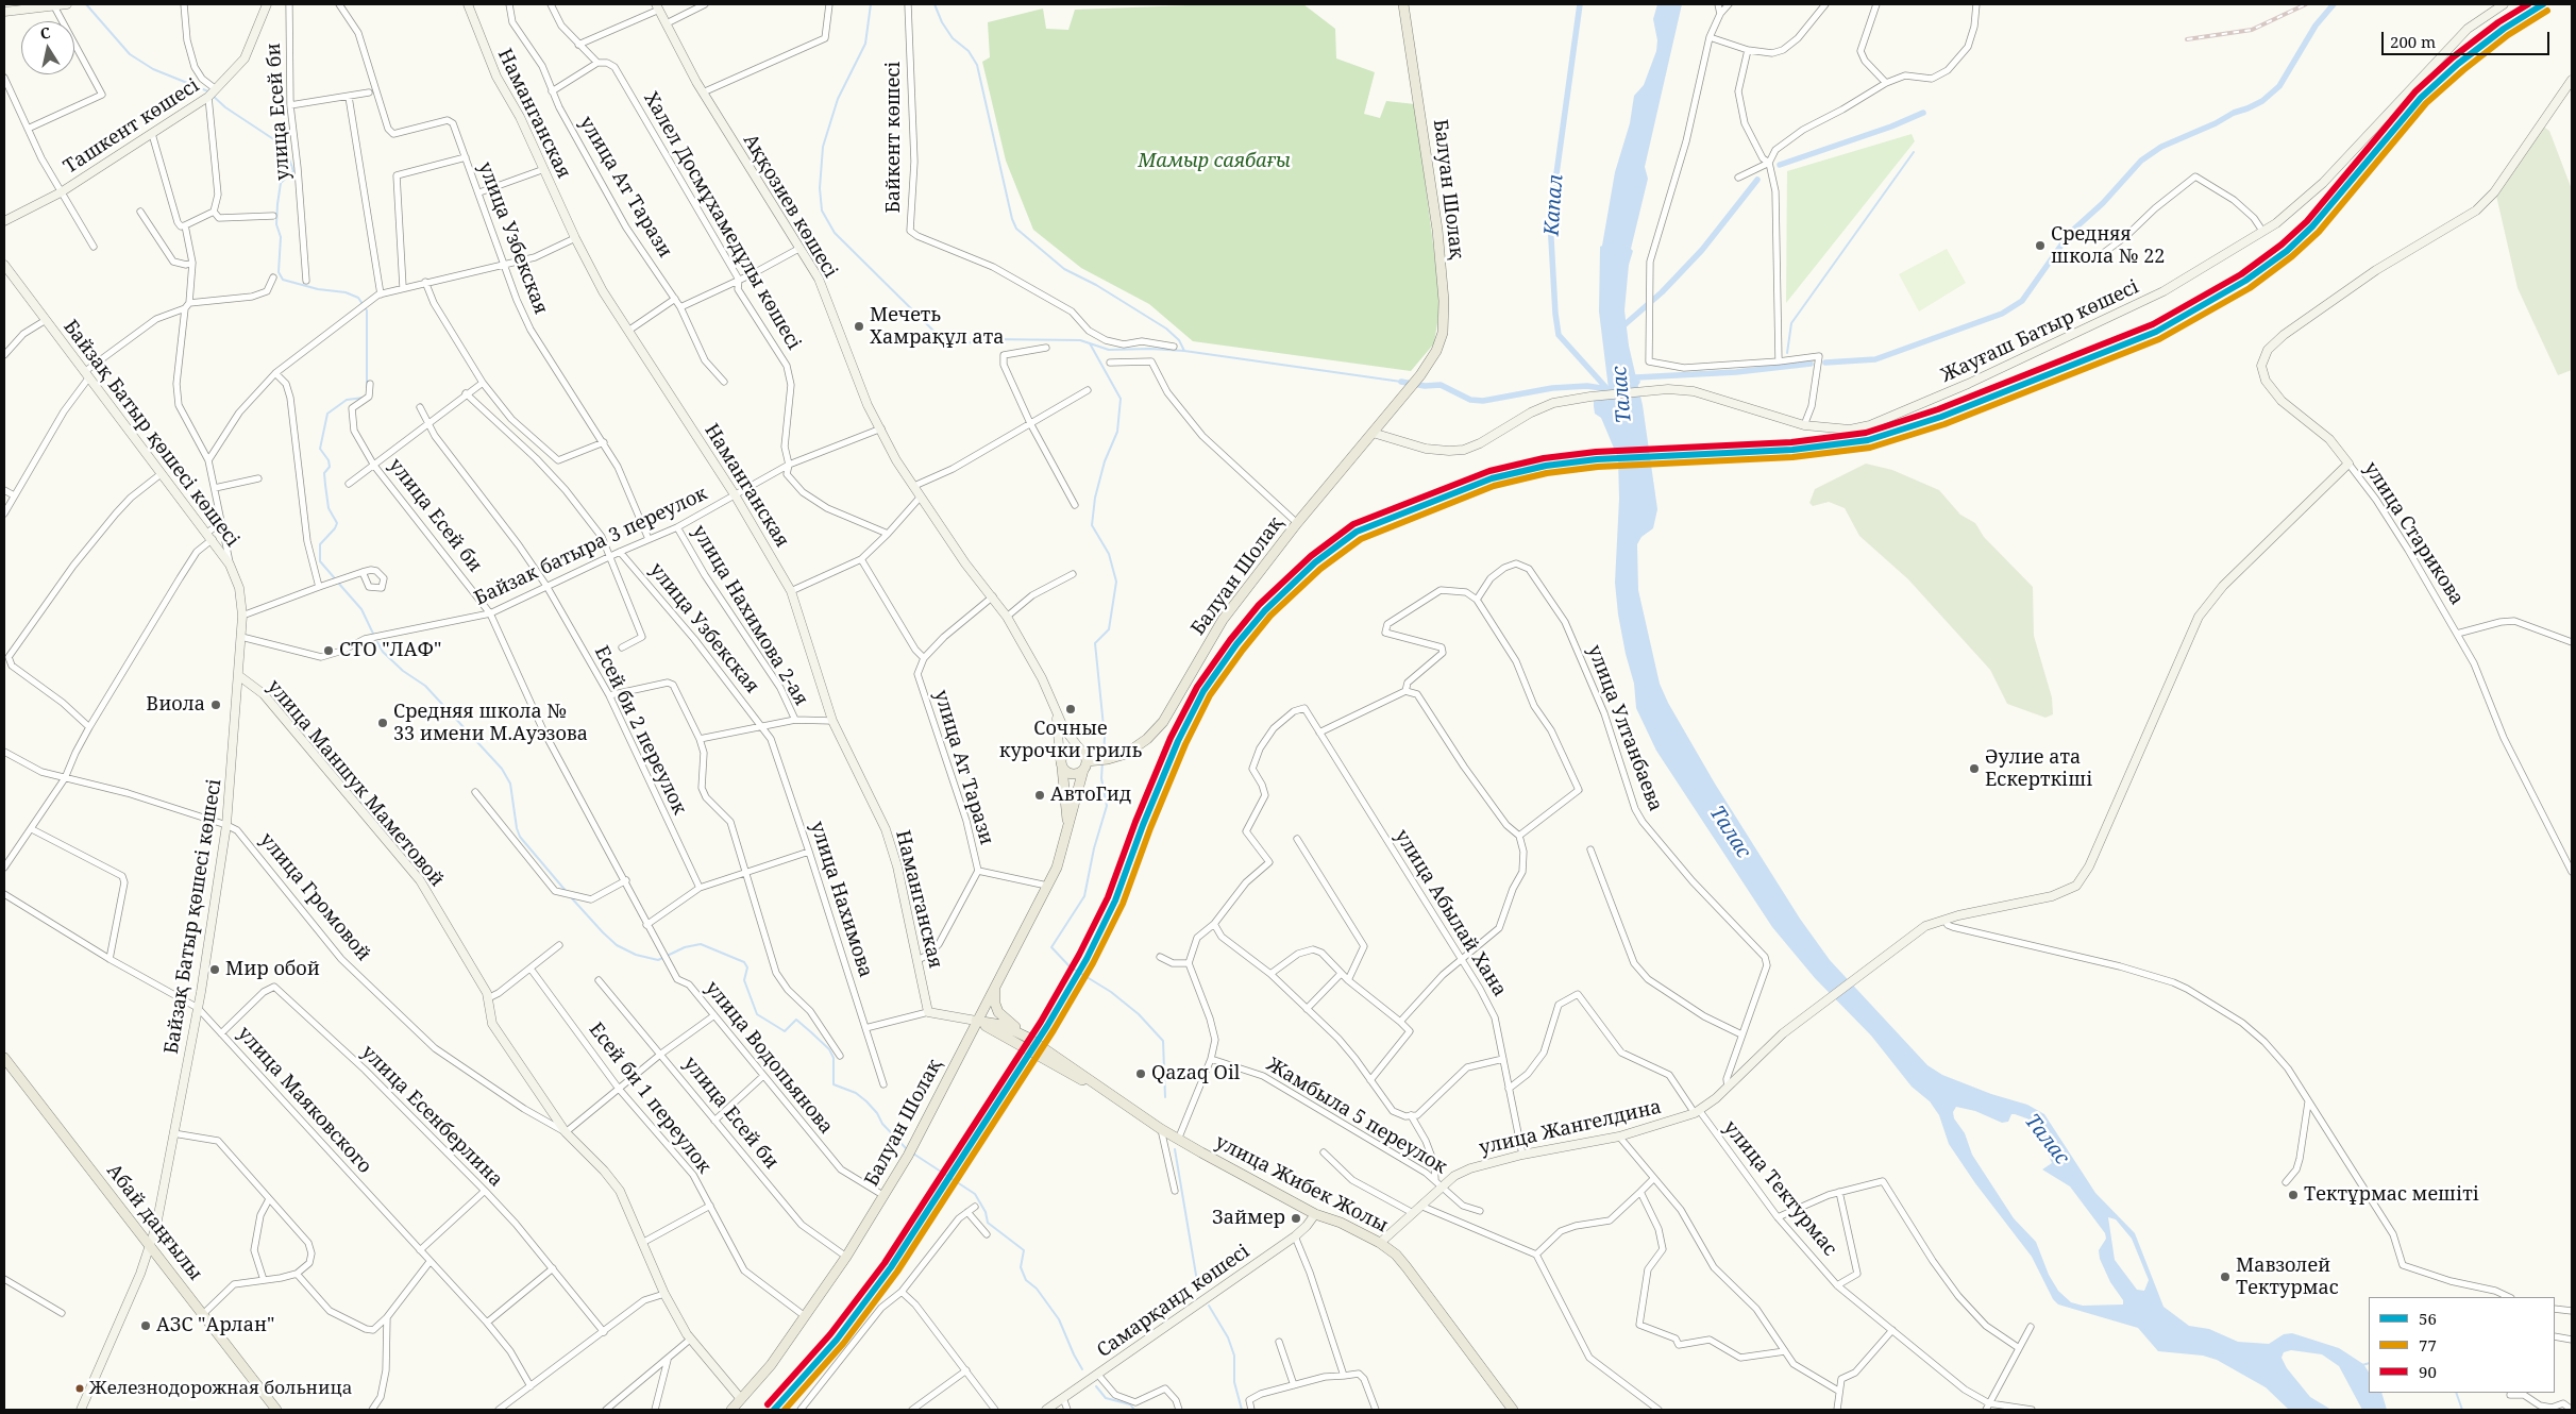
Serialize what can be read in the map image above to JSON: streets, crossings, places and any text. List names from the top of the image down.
{
  "streets": {
    "main road": ["Балуан Шолақ", "улица Жибек Жолы", "Абай даңғылы"],
    "street": [
      "улица Есей би",
      "Наманганская",
      "Ташкент көшесі",
      "Байкент көшесі",
      "улица Ат Тарази",
      "Аққозиев көшесі",
      "Халел Досмұхамедұлы көшесі",
      "улица Узбекская",
      "Жауғаш Батыр көшесі",
      "Байзақ Батыр қөшесі көшесі",
      "улица Старикова",
      "Байзак батыра 3 переулок",
      "улица Нахимова 2-ая",
      "улица Ултанбаева",
      "Есей би 2 переулок",
      "улица Маншук Маметовой",
      "улица Громовой",
      "улица Нахимова",
      "улица Абылай Хана",
      "улица Водопьянова",
      "Есей би 1 переулок",
      "улица Маяковского",
      "улица Есенберлина",
      "Жамбыла 5 переулок",
      "улица Жангелдина",
      "улица Тектурмас",
      "Самарқанд көшесі"
    ]
  },
  "crossings": [
    ["улица Есей би", "Балуан Шолақ"],
    ["улица Есей би", "Байзак батыра 3 переулок"],
    ["улица Есей би", "улица Водопьянова"],
    ["Наманганская", "улица Ат Тарази"],
    ["Наманганская", "Байзак батыра 3 переулок"],
    ["Балуан Шолақ", "Аққозиев көшесі"],
    ["Балуан Шолақ", "Жауғаш Батыр көшесі"],
    ["Балуан Шолақ", "улица Маншук Маметовой"],
    ["Балуан Шолақ", "улица Водопьянова"],
    ["Балуан Шолақ", "Есей би 1 переулок"],
    ["Балуан Шолақ", "улица Жибек Жолы"],
    ["Аққозиев көшесі", "Байзак батыра 3 переулок"],
    ["Халел Досмұхамедұлы көшесі", "Байзак батыра 3 переулок"],
    ["улица Узбекская", "Байзак батыра 3 переулок"],
    ["улица Узбекская", "улица Нахимова"],
    ["Байзақ Батыр қөшесі көшесі", "Байзак батыра 3 переулок"],
    ["Байзақ Батыр қөшесі көшесі", "улица Маншук Маметовой"],
    ["Байзақ Батыр қөшесі көшесі", "улица Громовой"],
    ["Байзақ Батыр қөшесі көшесі", "улица Маяковского"],
    ["Байзақ Батыр қөшесі көшесі", "Абай даңғылы"],
    ["улица Старикова", "улица Жангелдина"],
    ["Байзак батыра 3 переулок", "улица Нахимова 2-ая"],
    ["Байзак батыра 3 переулок", "Есей би 2 переулок"],
    ["улица Ултанбаева", "улица Жангелдина"],
    ["улица Маншук Маметовой", "улица Громовой"],
    ["улица Абылай Хана", "улица Жангелдина"],
    ["улица Абылай Хана", "улица Тектурмас"],
    ["улица Маяковского", "улица Есенберлина"],
    ["Жамбыла 5 переулок", "улица Жангелдина"],
    ["улица Жангелдина", "улица Жибек Жолы"],
    ["улица Жангелдина", "улица Тектурмас"],
    ["улица Жибек Жолы", "Самарқанд көшесі"]
  ],
  "water": ["Капал", "Талас"],
  "parks": ["Мамыр саябағы"],
  "places": [
    "Средняя школа № 22",
    "Мечеть Хамрақұл ата",
    "СТО \"ЛАФ\"",
    "Виола",
    "Сочные курочки гриль",
    "Средняя школа № 33 имени М.Ауэзова",
    "Әулие ата Ескерткіші",
    "АвтоГид",
    "Мир обой",
    "Qazaq Oil",
    "Тектұрмас мешіті",
    "Займер",
    "Мавзолей Тектурмас",
    "АЗС \"Арлан\"",
    "Железнодорожная больница"
  ],
  "lines": ["transit line 56", "transit line 90", "transit line 77"],
  "legend": ["56", "77", "90"],
  "scale_bar": "200 m",
  "north": "top"
}
